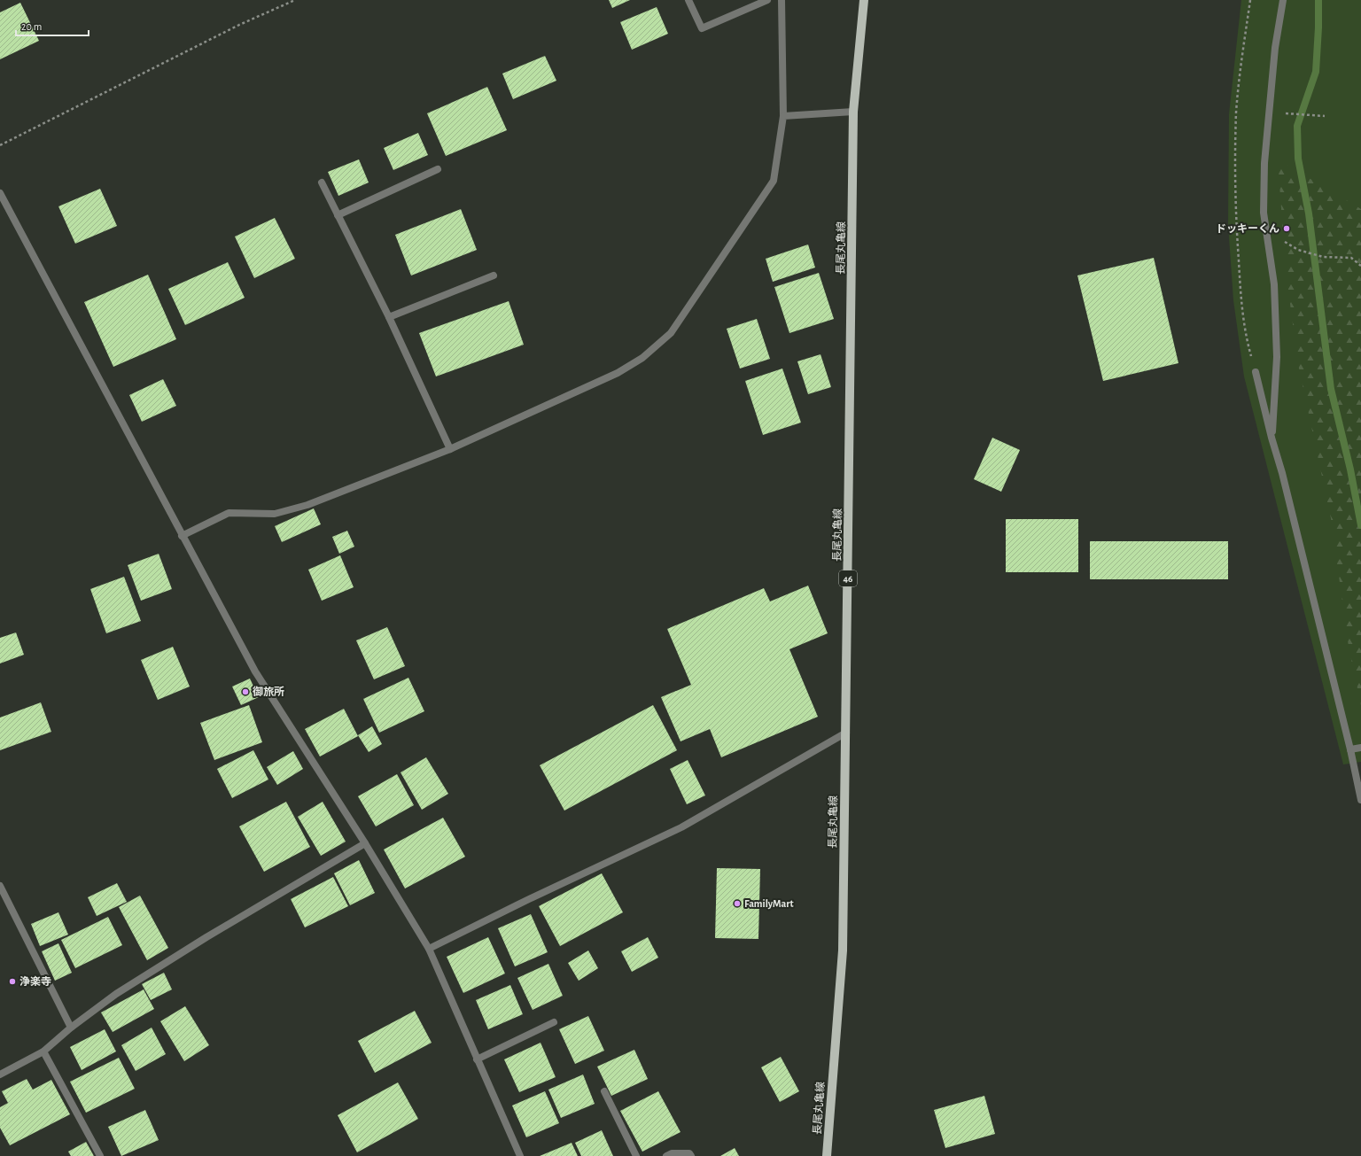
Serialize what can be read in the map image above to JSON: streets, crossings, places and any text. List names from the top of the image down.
{
  "streets": {
    "main road": ["長尾丸亀線", "46"]
  },
  "places": [
    "ドッキーくん",
    "御旅所",
    "FamilyMart",
    "浄楽寺"
  ],
  "scale_bar": "20 m"
}
